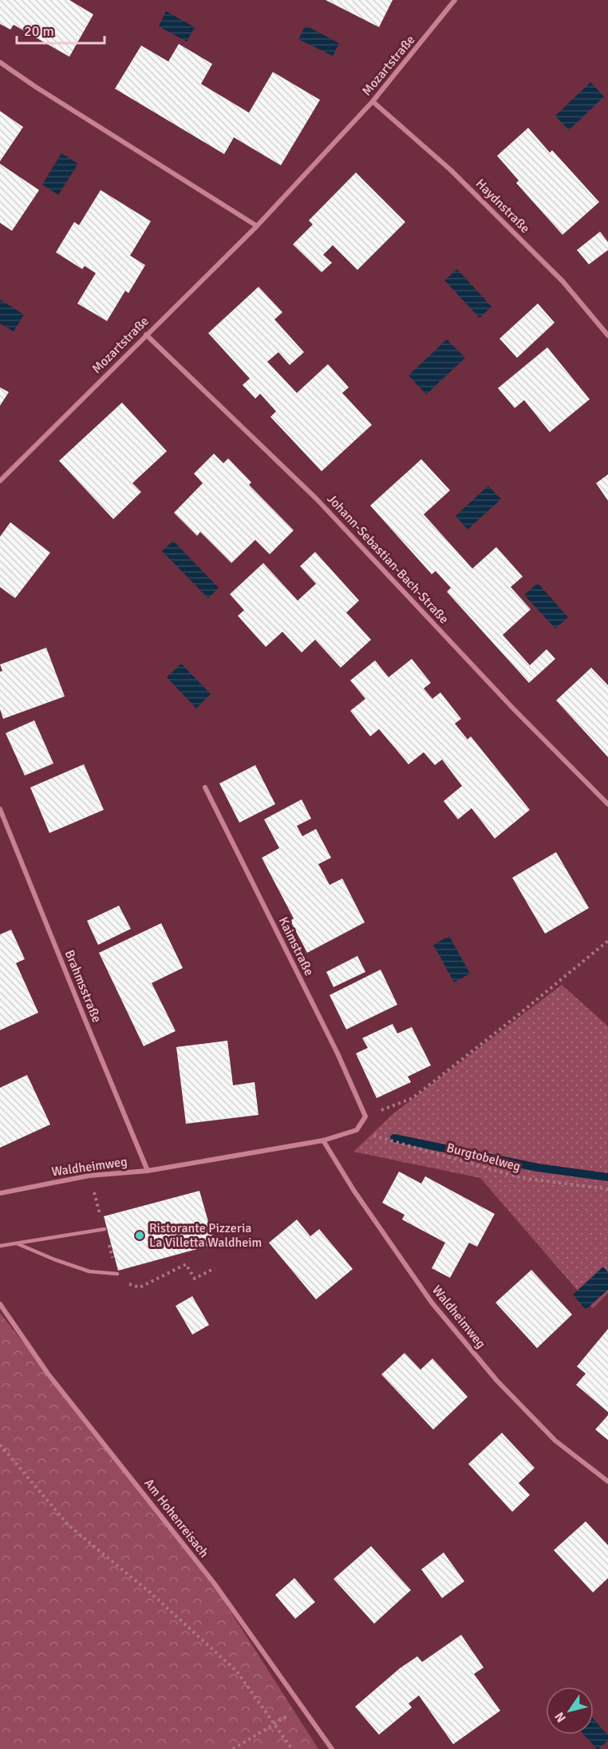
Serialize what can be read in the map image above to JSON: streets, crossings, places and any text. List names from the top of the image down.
{
  "streets": {
    "street": [
      "Mozartstraße",
      "Haydnstraße",
      "Johann-Sebastian-Bach-Straße",
      "Kaimstraße",
      "Brahmsstraße",
      "Waldheimweg",
      "Am Hohenreisach"
    ],
    "path": ["Burgtobelweg"]
  },
  "crossings": [
    ["Mozartstraße", "Haydnstraße"],
    ["Mozartstraße", "Johann-Sebastian-Bach-Straße"],
    ["Brahmsstraße", "Waldheimweg"],
    ["Burgtobelweg", "Waldheimweg"]
  ],
  "places": ["Ristorante Pizzeria La Villetta Waldheim"],
  "scale_bar": "20 m",
  "north": "bottom left"
}
